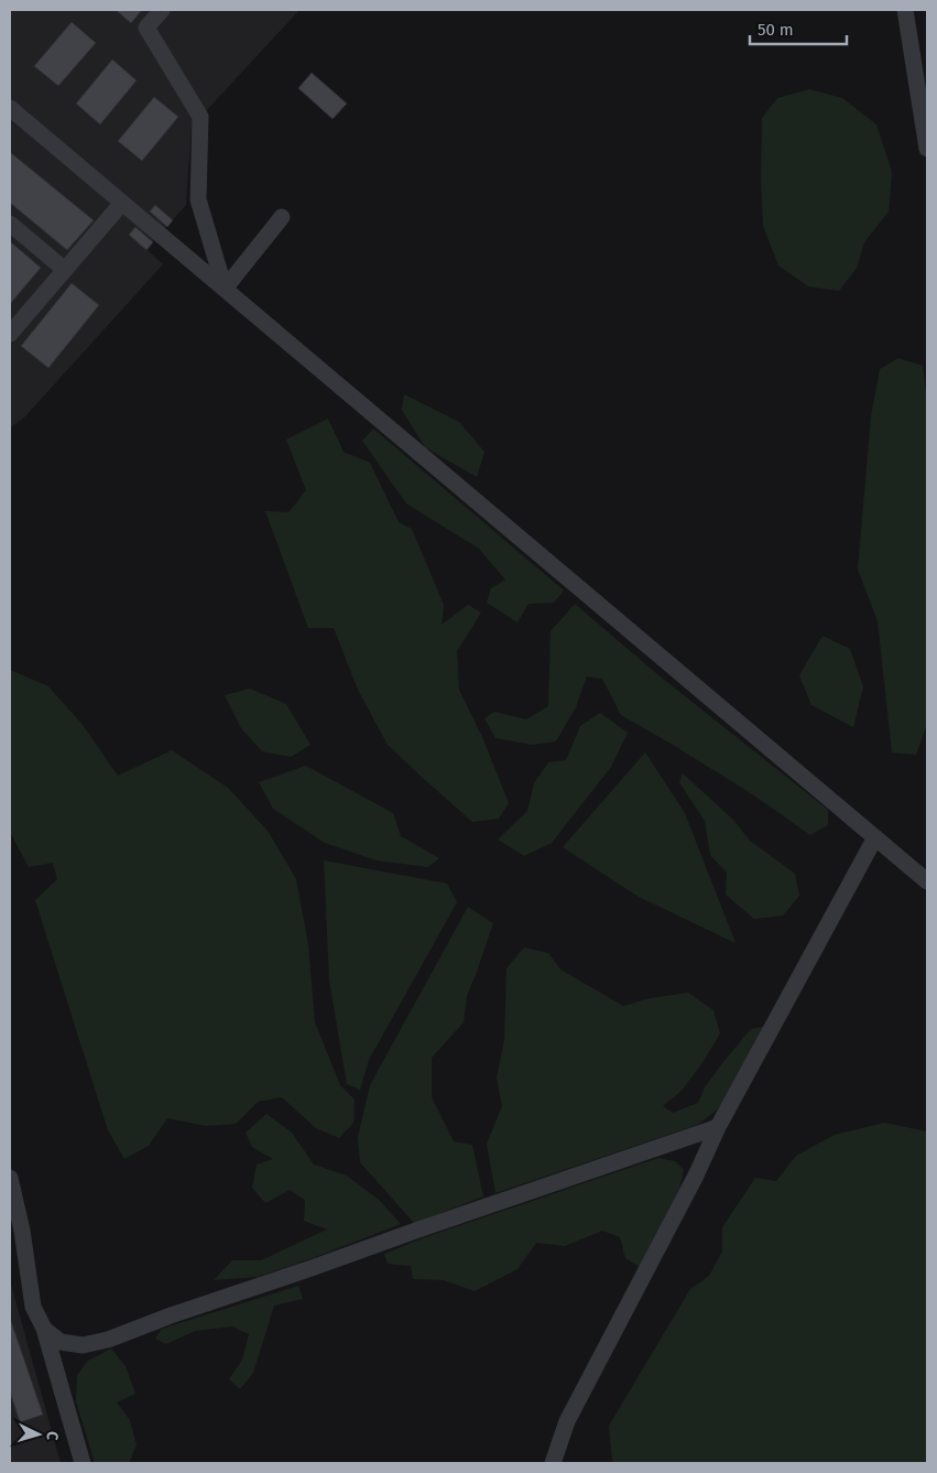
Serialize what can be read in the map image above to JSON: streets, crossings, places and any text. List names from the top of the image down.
{
  "scale_bar": "50 m",
  "north": "right"
}
